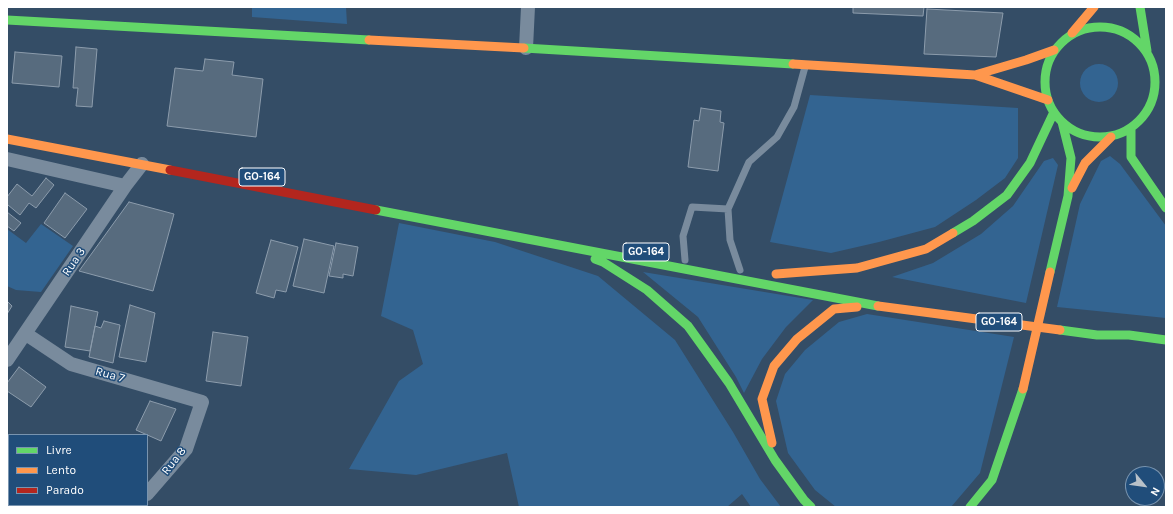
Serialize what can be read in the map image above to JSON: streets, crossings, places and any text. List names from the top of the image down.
{
  "streets": {
    "main road": ["GO-164"],
    "street": ["Rua 3", "Rua 7", "Rua 8"]
  },
  "crossings": [
    ["GO-164", "Rua 3"],
    ["Rua 3", "Rua 7"],
    ["Rua 7", "Rua 8"]
  ],
  "legend": ["Livre", "Lento", "Parado"],
  "north": "bottom right"
}
